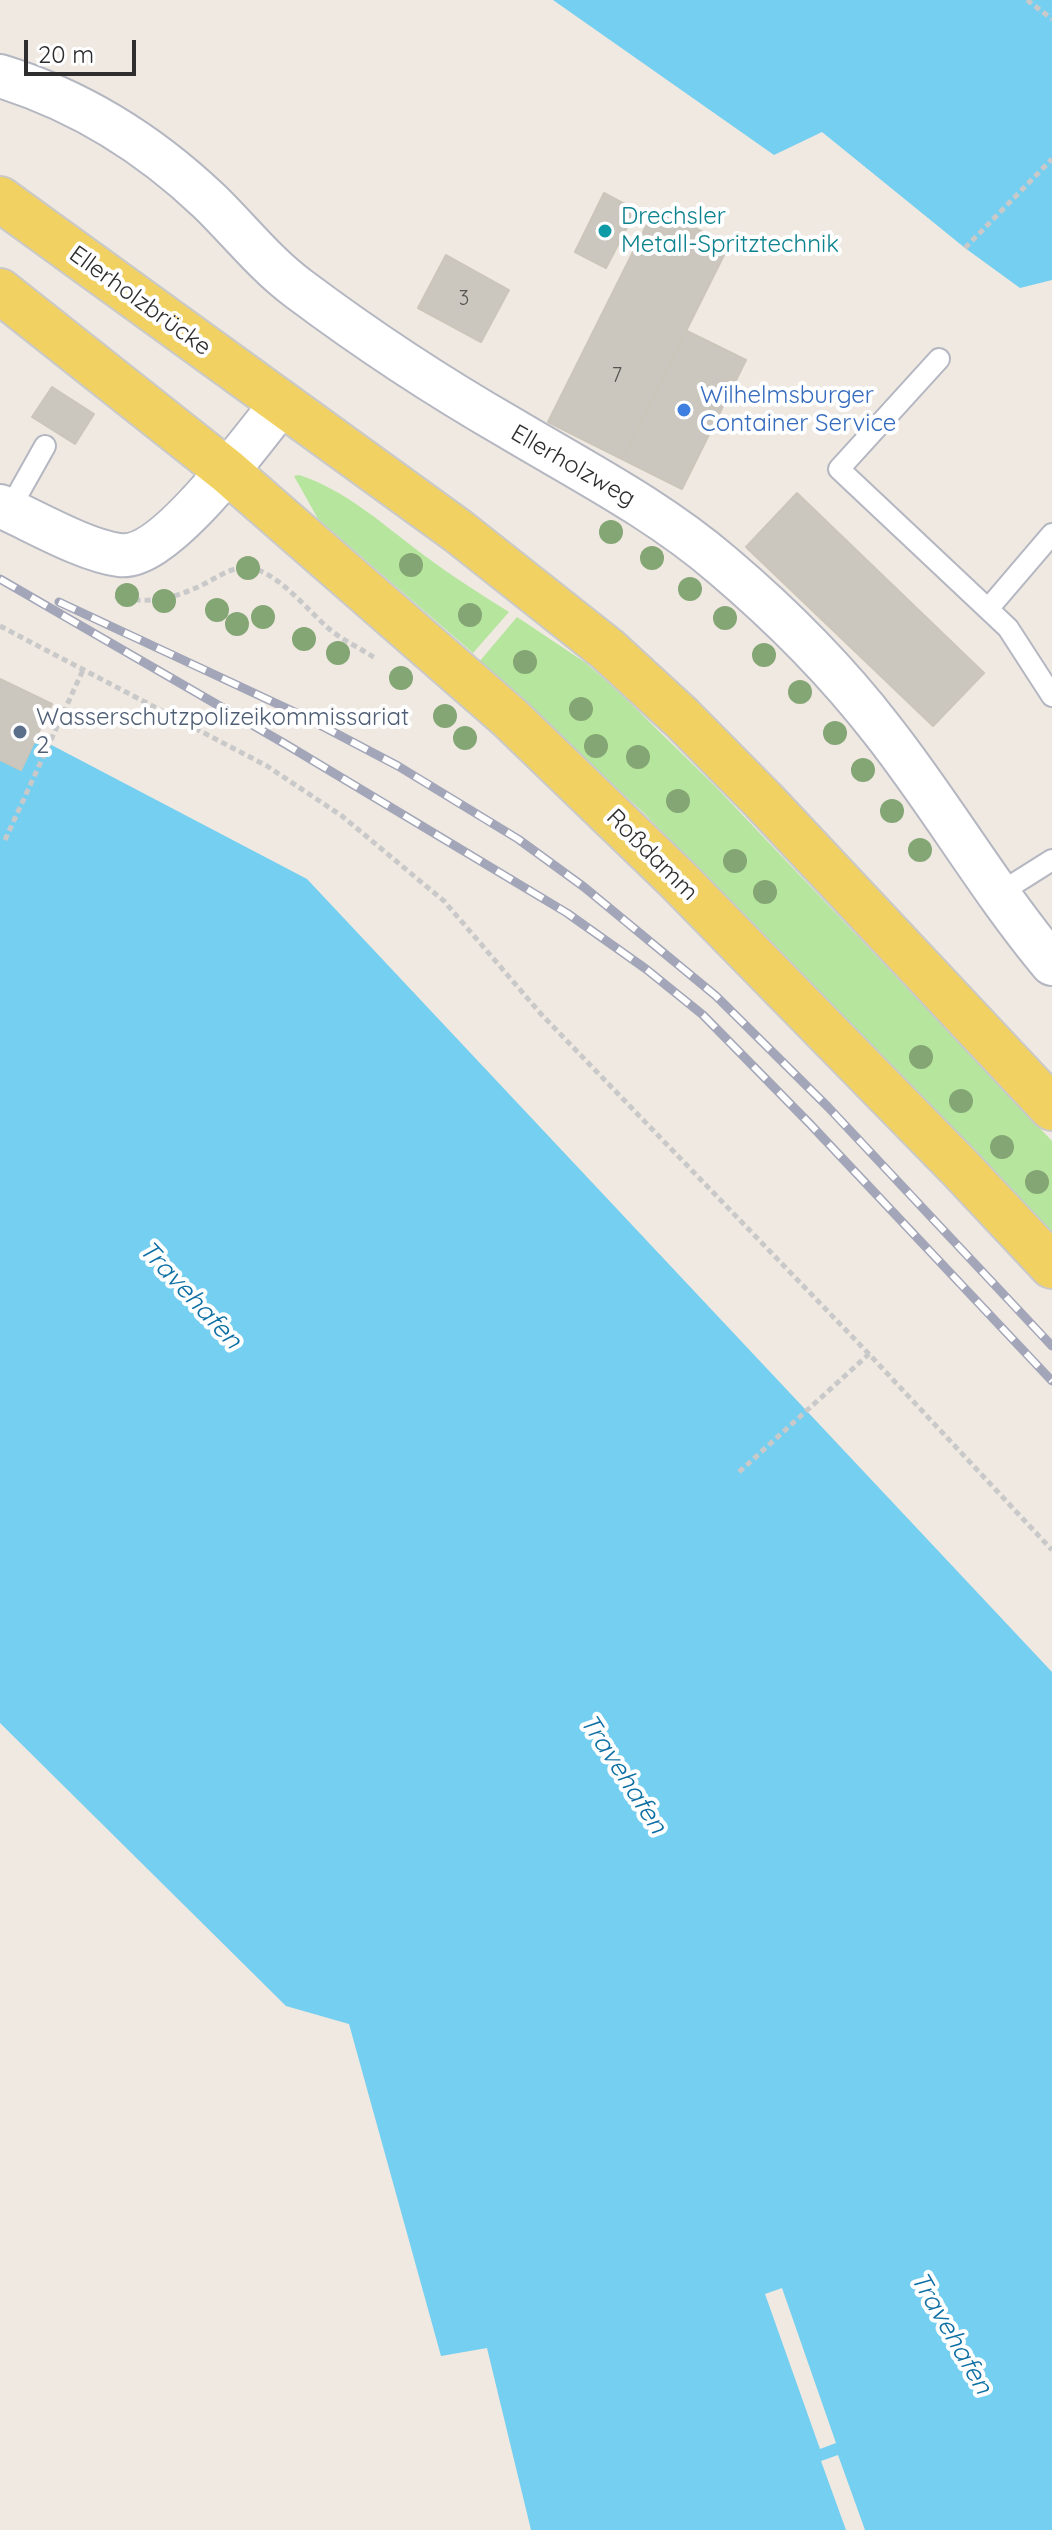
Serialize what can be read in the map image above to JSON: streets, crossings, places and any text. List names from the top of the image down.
{
  "streets": {
    "main road": ["Ellerholzbrücke", "Roßdamm"],
    "street": ["Ellerholzweg"]
  },
  "water": ["Travehafen"],
  "places": ["Drechsler Metall-Spritztechnik", "Wilhelmsburger Container Service", "Wasserschutzpolizeikommissariat 2"],
  "house_numbers": ["3", "7"],
  "scale_bar": "20 m"
}
